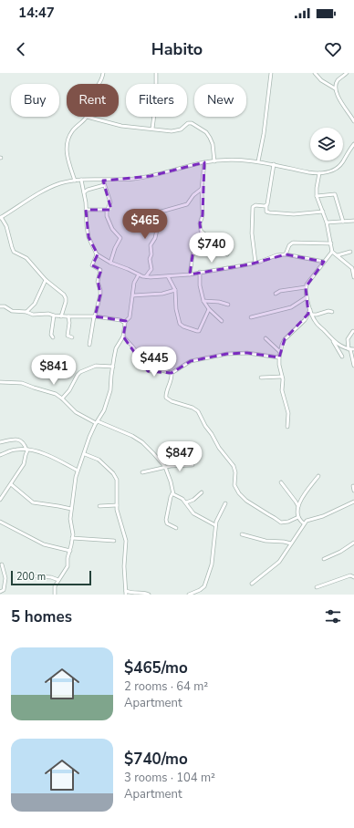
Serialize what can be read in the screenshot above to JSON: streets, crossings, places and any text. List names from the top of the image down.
{
  "scale_bar": "200 m",
  "page": {
    "status": "14:47",
    "header": "Habito",
    "chip": [
      "Buy",
      "Rent",
      "Filters",
      "New"
    ],
    "price": [
      "$465",
      "$740",
      "$445",
      "$841",
      "$847"
    ],
    "scale": "200 m",
    "heading": "5 homes",
    "list": [
      {
        "name": "$465/mo",
        "note": "2 rooms · 64 m² · Apartment"
      },
      {
        "name": "$740/mo",
        "note": "3 rooms · 104 m² · Apartment"
      }
    ]
  }
}
